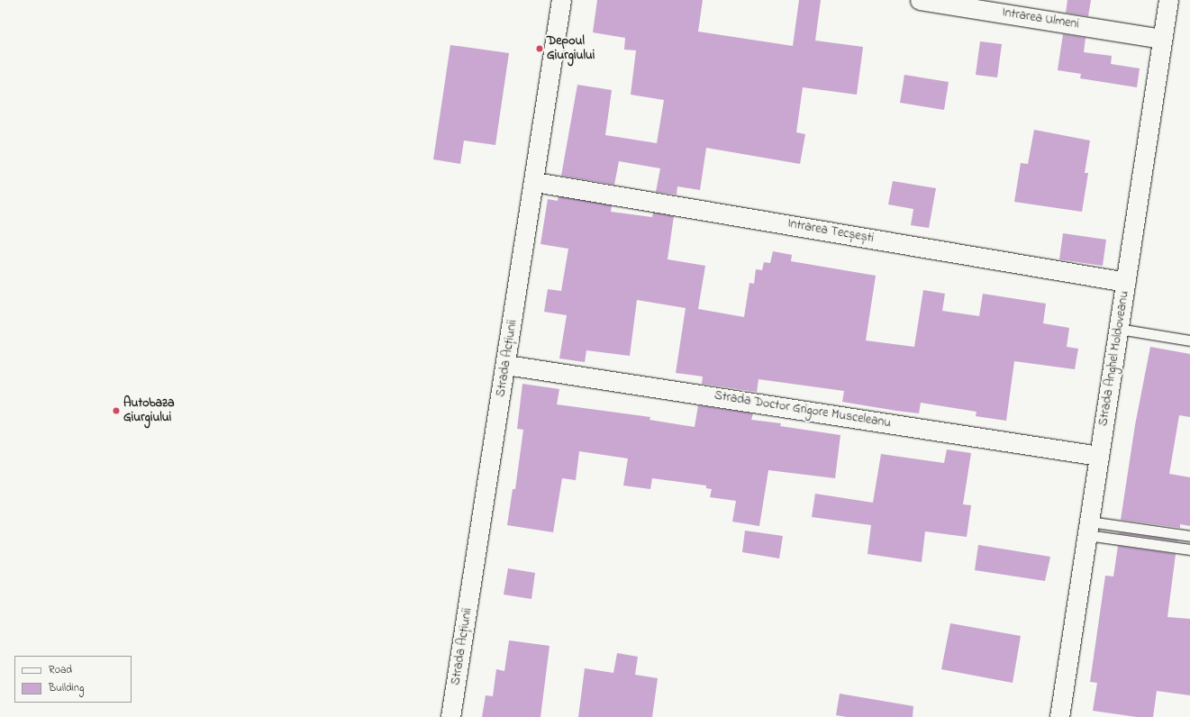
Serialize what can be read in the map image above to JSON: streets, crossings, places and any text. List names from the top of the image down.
{
  "streets": {
    "street": [
      "Intrarea Ulmeni",
      "Intrarea Tecșești",
      "Strada Acțiunii",
      "Strada Anghel Moldoveanu",
      "Strada Doctor Grigore Musceleanu"
    ]
  },
  "crossings": [
    ["Intrarea Ulmeni", "Strada Anghel Moldoveanu"],
    ["Intrarea Tecșești", "Strada Acțiunii"],
    ["Intrarea Tecșești", "Strada Anghel Moldoveanu"],
    ["Strada Acțiunii", "Strada Doctor Grigore Musceleanu"],
    ["Strada Anghel Moldoveanu", "Strada Doctor Grigore Musceleanu"]
  ],
  "places": ["Depoul Giurgiului", "Autobaza Giurgiului"],
  "legend": ["Road", "Building"]
}
